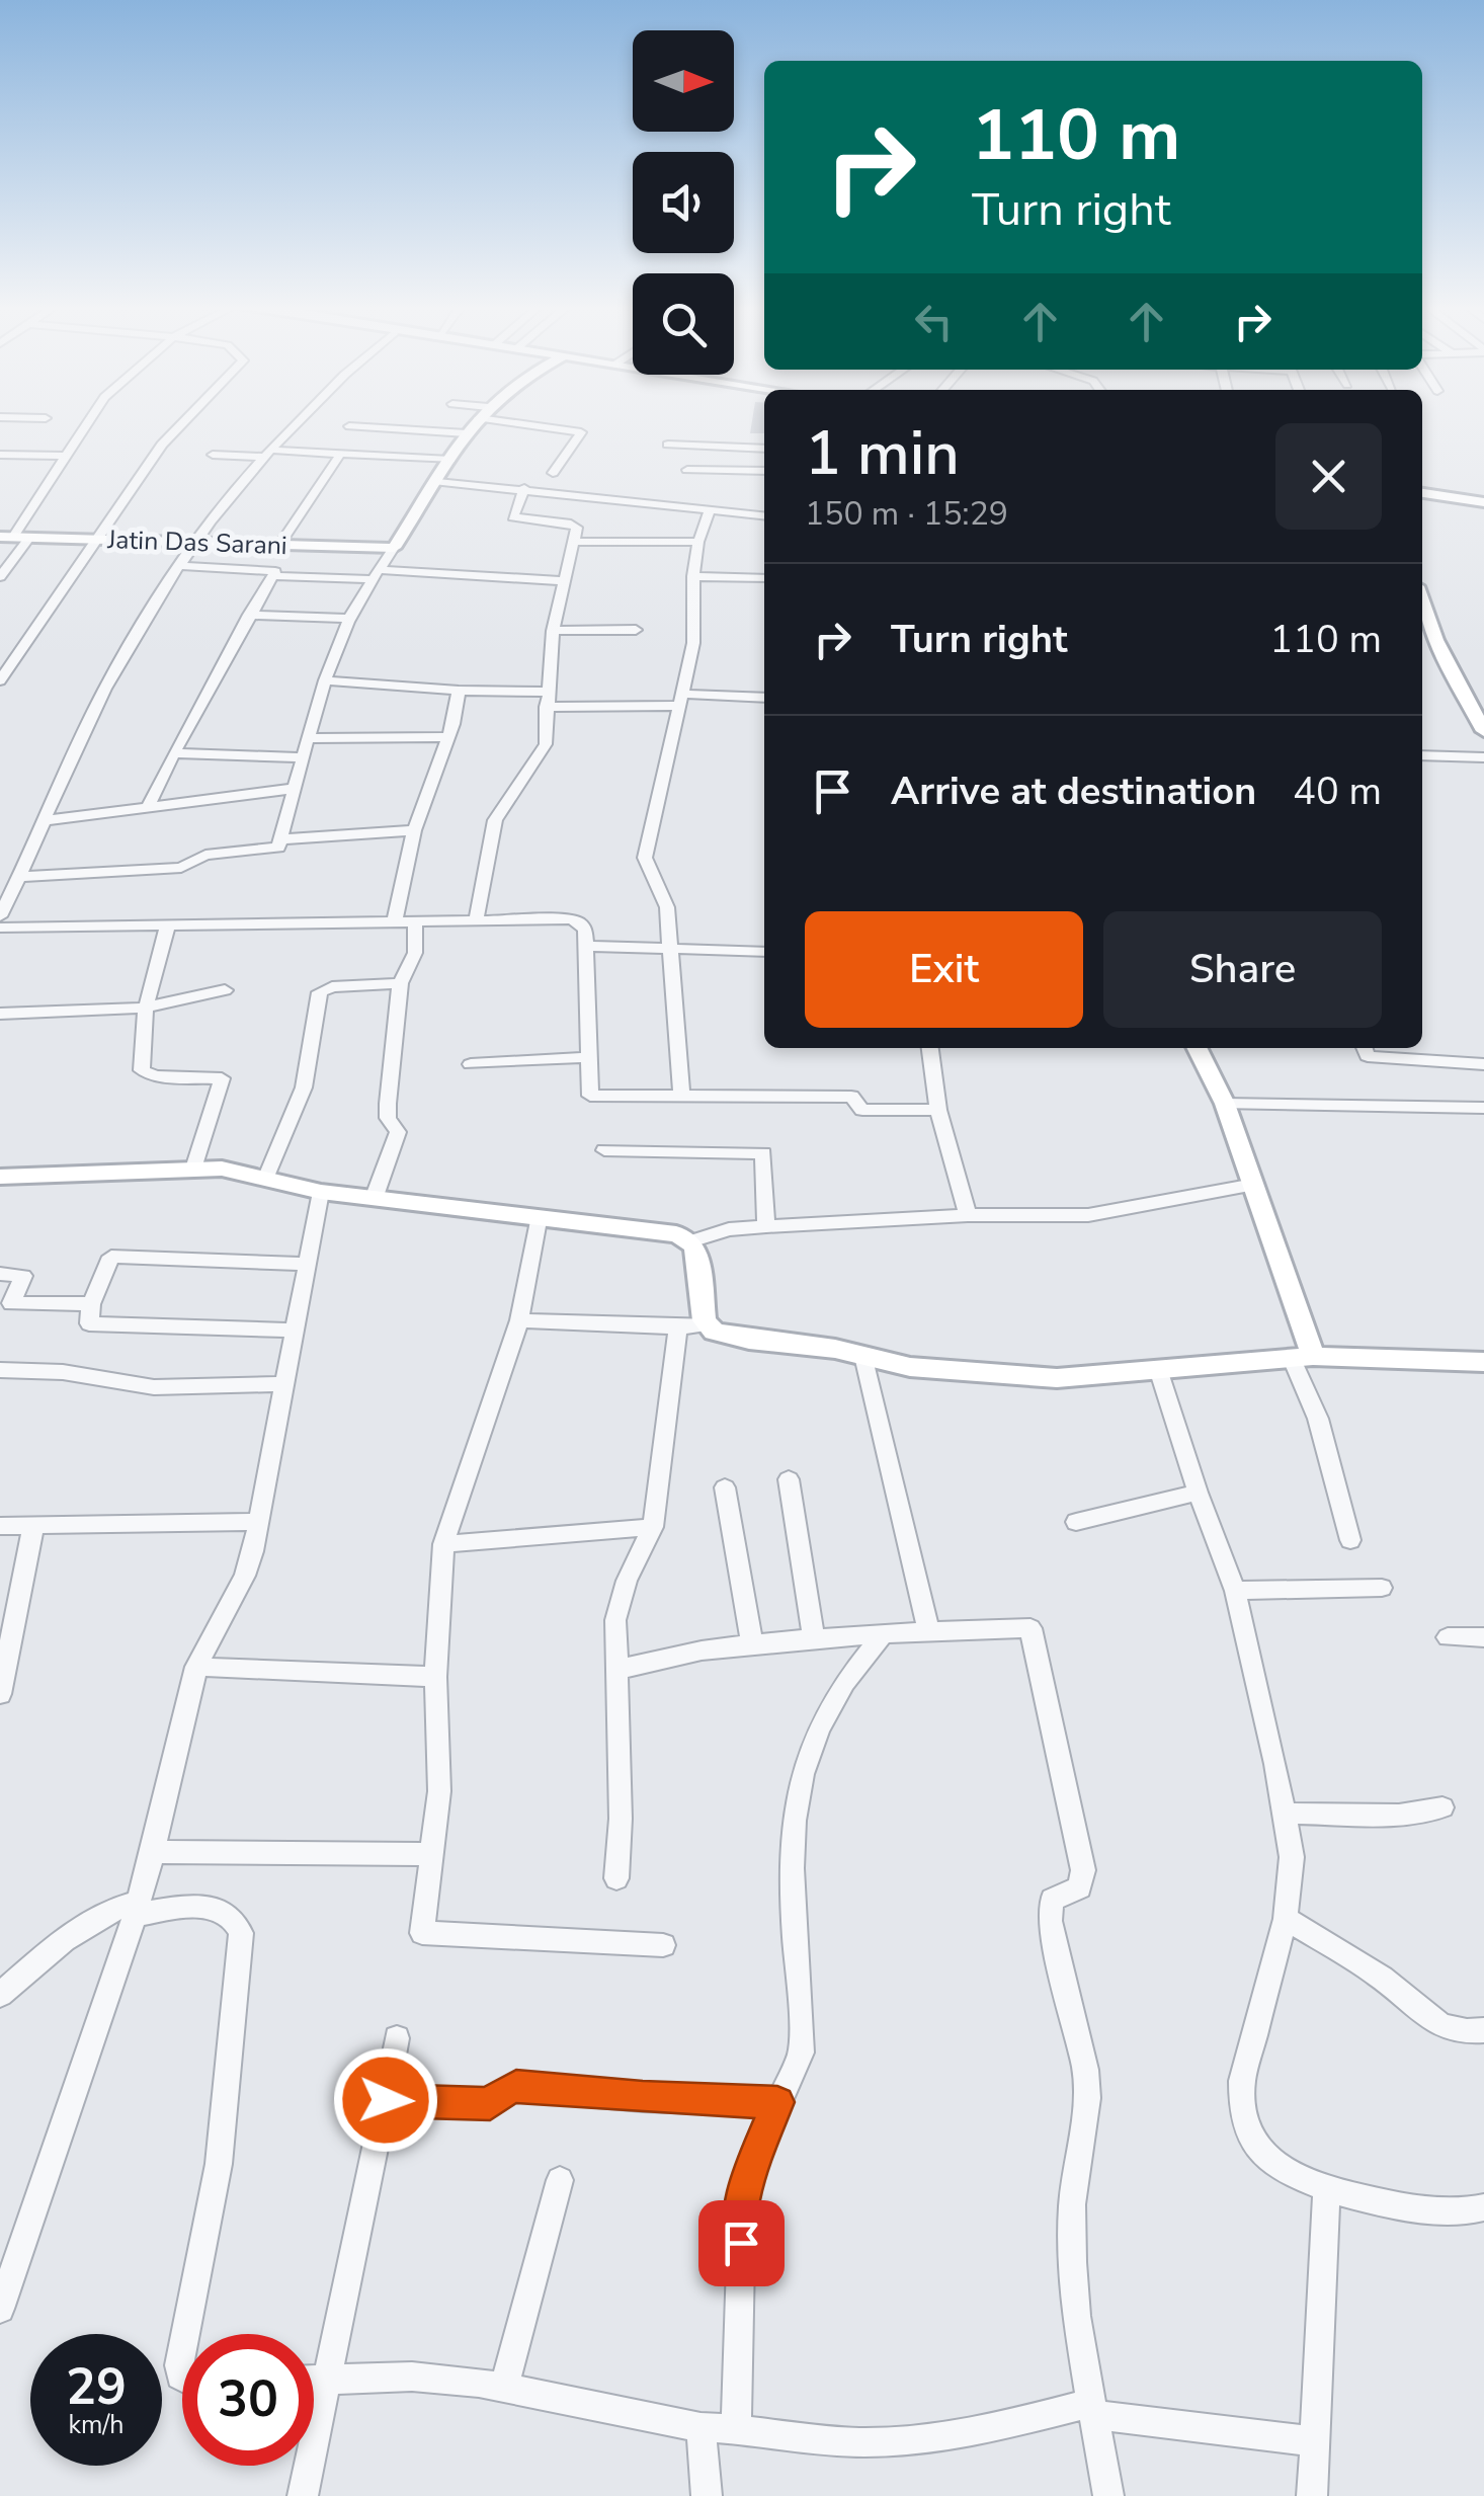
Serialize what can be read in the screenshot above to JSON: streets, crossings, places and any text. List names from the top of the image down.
{
  "streets": {
    "street": ["Jatin Das Sarani"]
  },
  "north": "right",
  "page": {
    "turn": ["110 m", "Turn right"],
    "heading": ["1 min", "150 m · 15:29"],
    "list": [
      {
        "name": "Turn right",
        "value": "110 m"
      },
      {
        "name": "Arrive at destination",
        "value": "40 m"
      }
    ],
    "buttons": ["Exit", "Share"],
    "speed": "29 km/h",
    "limit": "30"
  }
}
